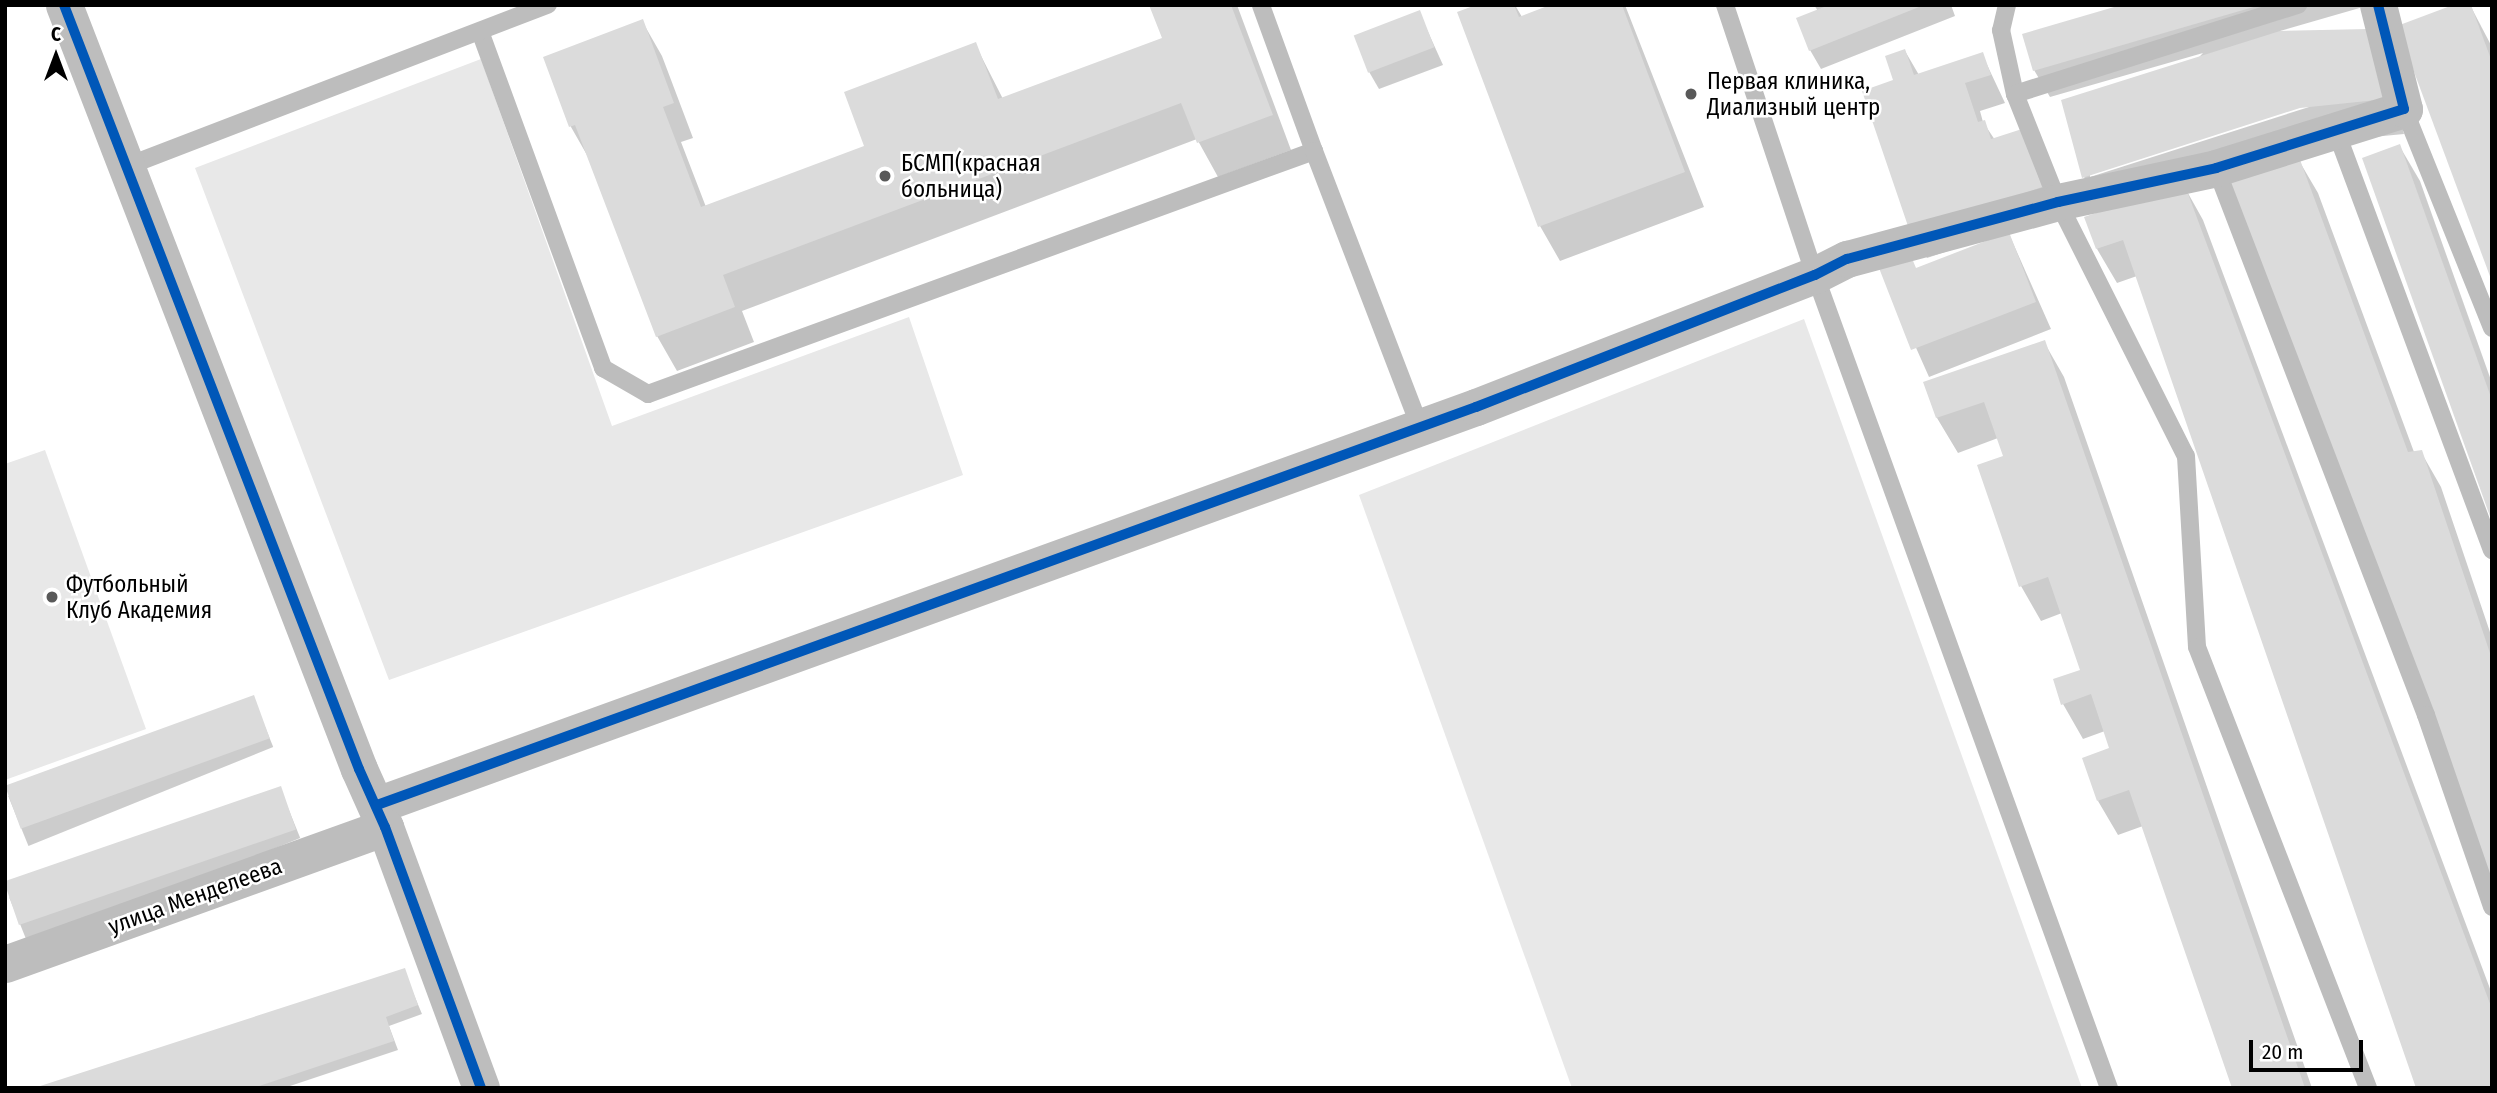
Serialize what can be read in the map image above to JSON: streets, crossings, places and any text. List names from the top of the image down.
{
  "streets": {
    "street": ["улица Менделеева"]
  },
  "places": ["Первая клиника, Диализный центр", "БСМП(красная больница)", "Футбольный Клуб Академия"],
  "scale_bar": "20 m",
  "north": "top"
}
